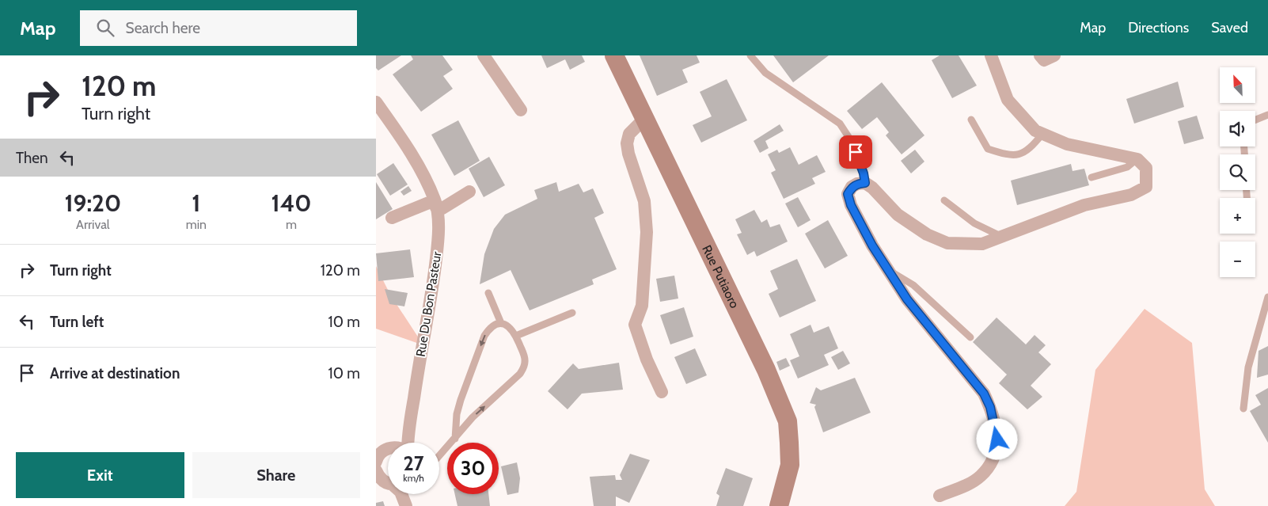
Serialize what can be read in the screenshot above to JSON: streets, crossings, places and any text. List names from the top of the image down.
{
  "streets": {
    "main road": ["Rue Putiaoro"],
    "street": ["Rue Du Bon Pasteur"]
  },
  "north": "top left",
  "page": {
    "header": "Map",
    "search": "Search here",
    "nav": ["Map", "Directions", "Saved"],
    "turn": ["120 m", "Turn right"],
    "map_buttons": ["+", "−"],
    "then": "Then",
    "eta": [
      "19:20",
      "Arrival",
      "1",
      "min",
      "140",
      "m"
    ],
    "list": [
      {
        "name": "Turn right",
        "value": "120 m"
      },
      {
        "name": "Turn left",
        "value": "10 m"
      },
      {
        "name": "Arrive at destination",
        "value": "10 m"
      }
    ],
    "speed": "27 km/h",
    "limit": "30",
    "buttons": ["Exit", "Share"]
  }
}
